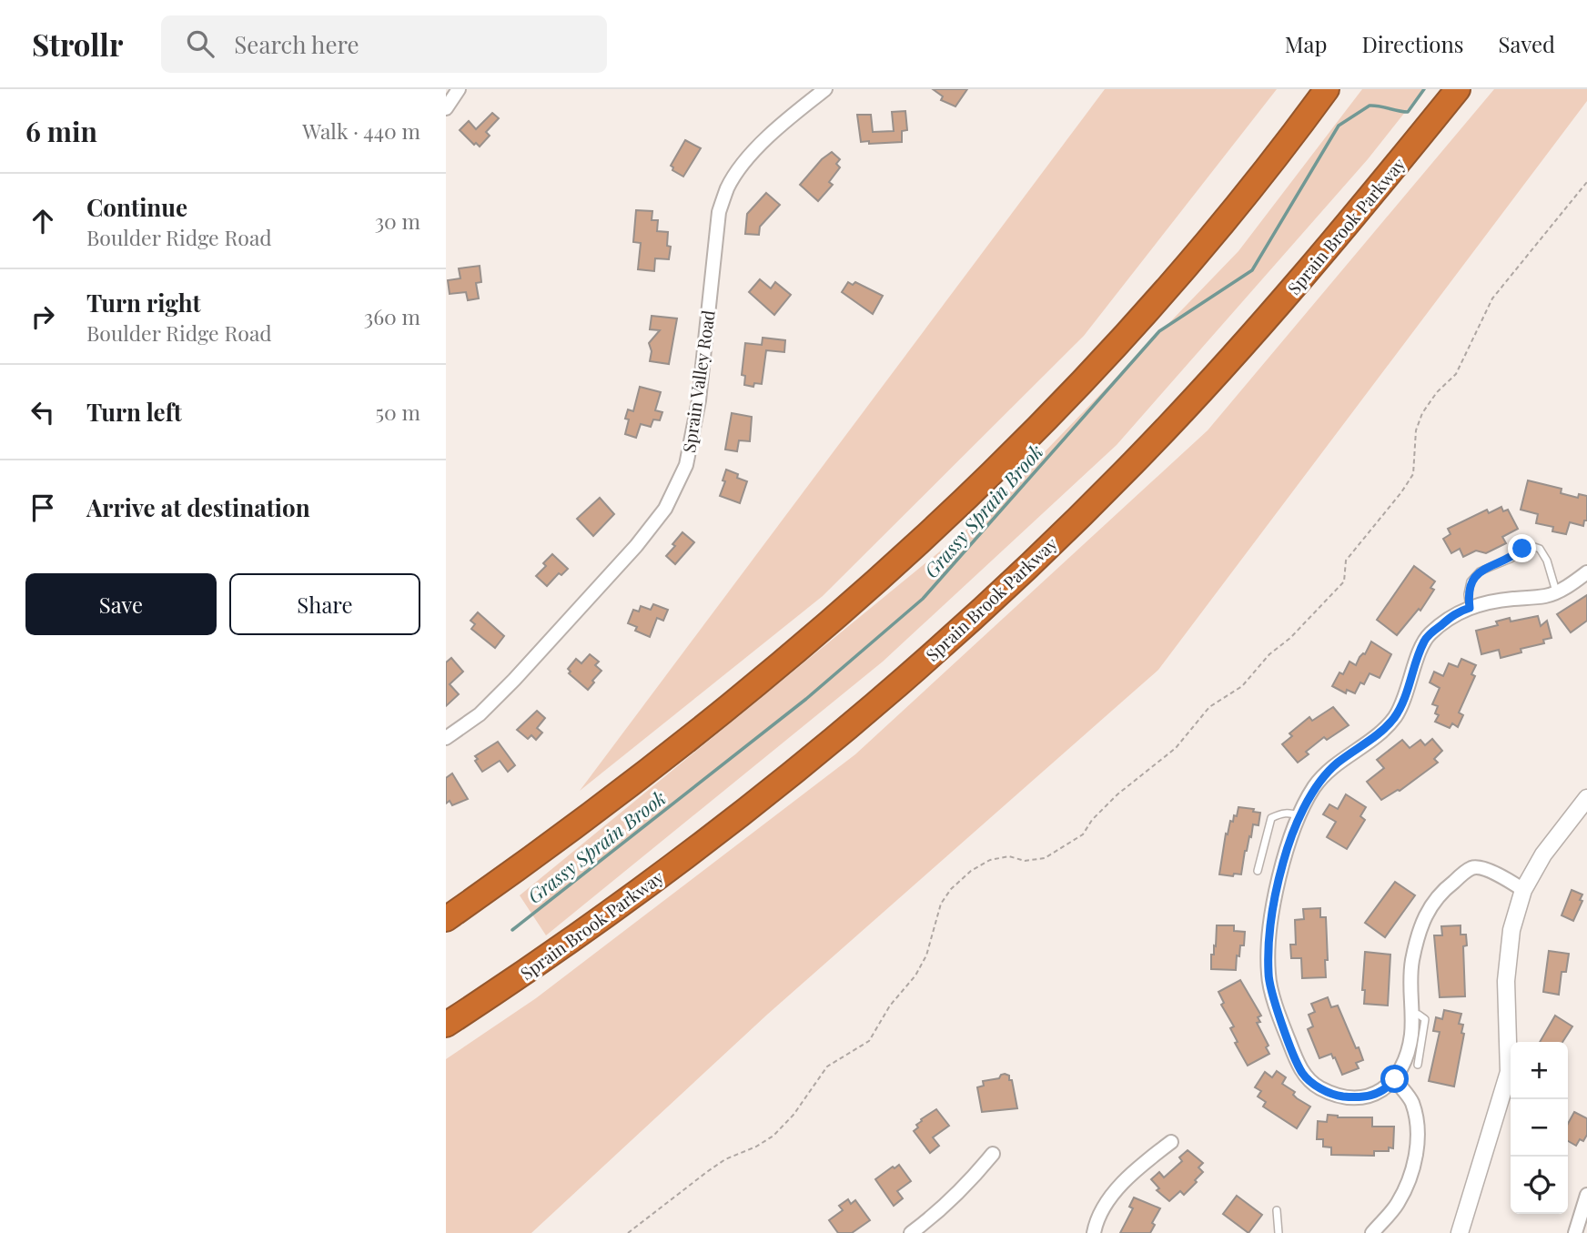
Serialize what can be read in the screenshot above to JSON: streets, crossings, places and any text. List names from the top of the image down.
{
  "streets": {
    "highway": ["Sprain Brook Parkway"],
    "street": ["Sprain Valley Road"]
  },
  "water": ["Grassy Sprain Brook"],
  "page": {
    "header": "Strollr",
    "search": "Search here",
    "nav": ["Map", "Directions", "Saved"],
    "heading": ["6 min", "Walk · 440 m"],
    "list": [
      ["Continue", "Boulder Ridge Road", "30 m"],
      ["Turn right", "Boulder Ridge Road", "360 m"],
      ["Turn left", "50 m"],
      "Arrive at destination"
    ],
    "buttons": ["Save", "Share"],
    "map_buttons": ["+", "−"]
  }
}
